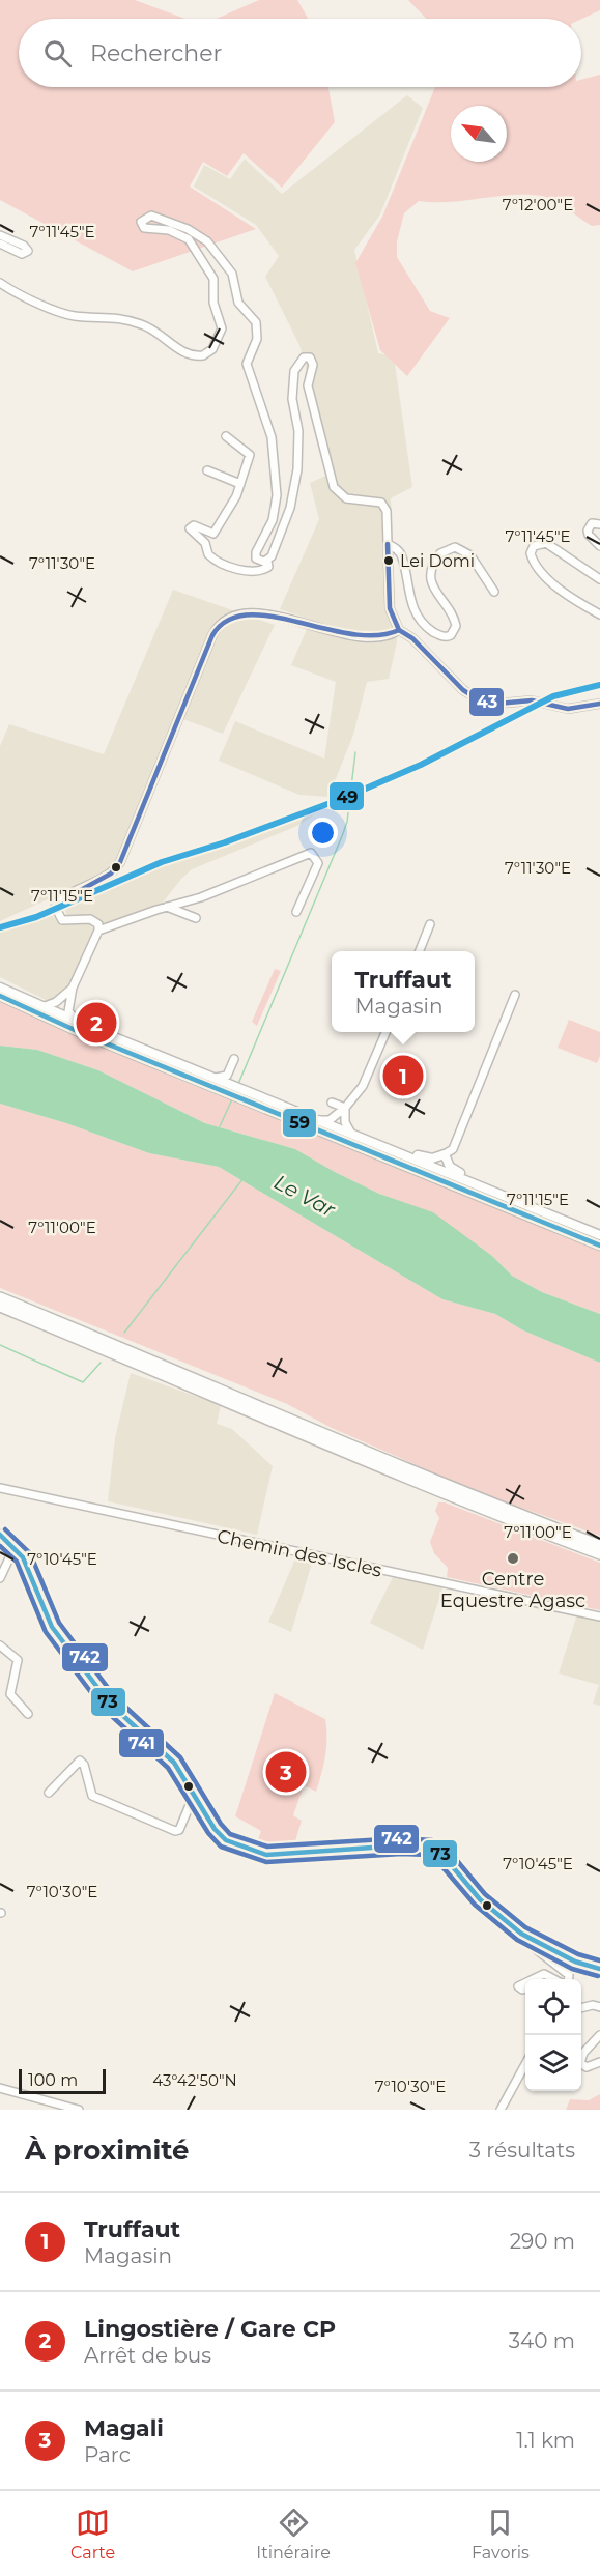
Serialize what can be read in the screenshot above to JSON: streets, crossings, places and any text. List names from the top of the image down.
{
  "streets": {
    "street": ["Chemin des Iscles"]
  },
  "water": ["Le Var"],
  "places": ["Lei Domi", "Centre Equestre Agasc"],
  "lines": [
    "transit line 43",
    "transit line 49",
    "transit line 59",
    "transit line 742",
    "transit line 73",
    "transit line 741"
  ],
  "scale_bar": "100 m",
  "north": "top left",
  "page": {
    "search": "Rechercher",
    "popup": ["Truffaut", "Magasin"],
    "pins": ["2", "1", "3"],
    "scale": "100 m",
    "heading": ["À proximité", "3 résultats"],
    "list": [
      {
        "mark": "1",
        "name": "Truffaut",
        "note": "Magasin",
        "value": "290 m"
      },
      {
        "mark": "2",
        "name": "Lingostière / Gare CP",
        "note": "Arrêt de bus",
        "value": "340 m"
      },
      {
        "mark": "3",
        "name": "Magali",
        "note": "Parc",
        "value": "1.1 km"
      }
    ],
    "nav": ["Carte", "Itinéraire", "Favoris"]
  },
  "coordinates": [
    "7°12'00\"E",
    "7°11'45\"E",
    "7°11'30\"E",
    "7°11'15\"E",
    "7°11'00\"E",
    "7°10'45\"E",
    "7°10'30\"E",
    "43°42'50\"N"
  ]
}
